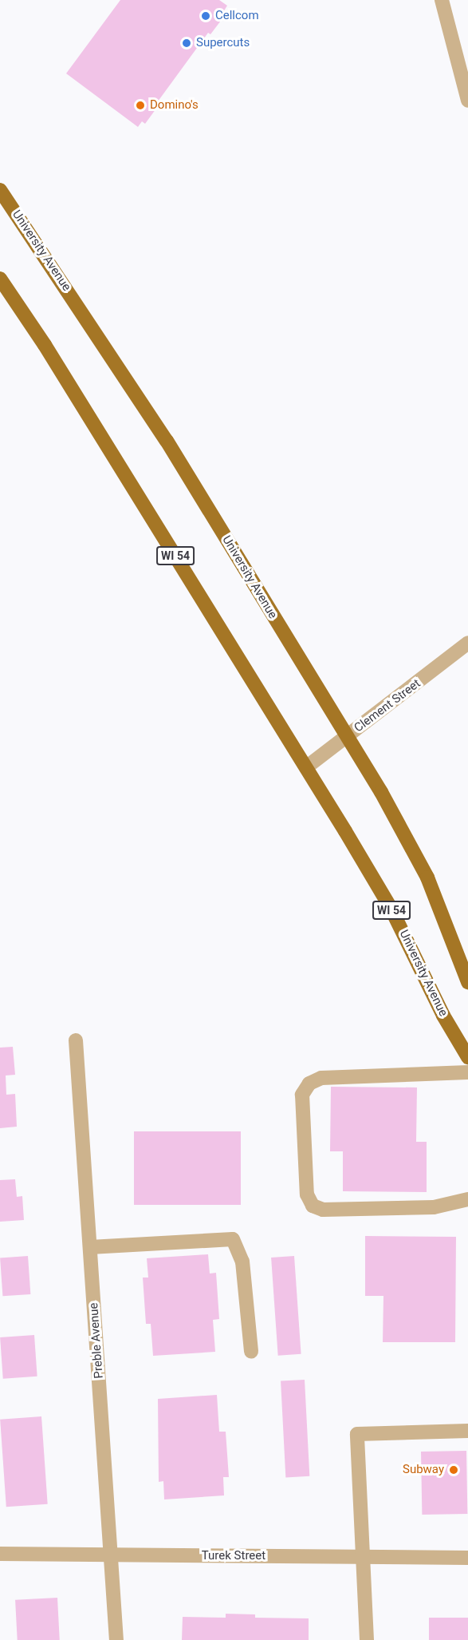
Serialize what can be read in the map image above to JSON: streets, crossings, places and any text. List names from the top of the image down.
{
  "streets": {
    "main road": ["University Avenue", "WI 54"],
    "street": ["Clement Street", "Preble Avenue", "Turek Street"]
  },
  "crossings": [
    ["University Avenue", "Clement Street"],
    ["Preble Avenue", "Turek Street"]
  ],
  "places": [
    "Cellcom",
    "Supercuts",
    "Domino's",
    "Subway"
  ]
}
